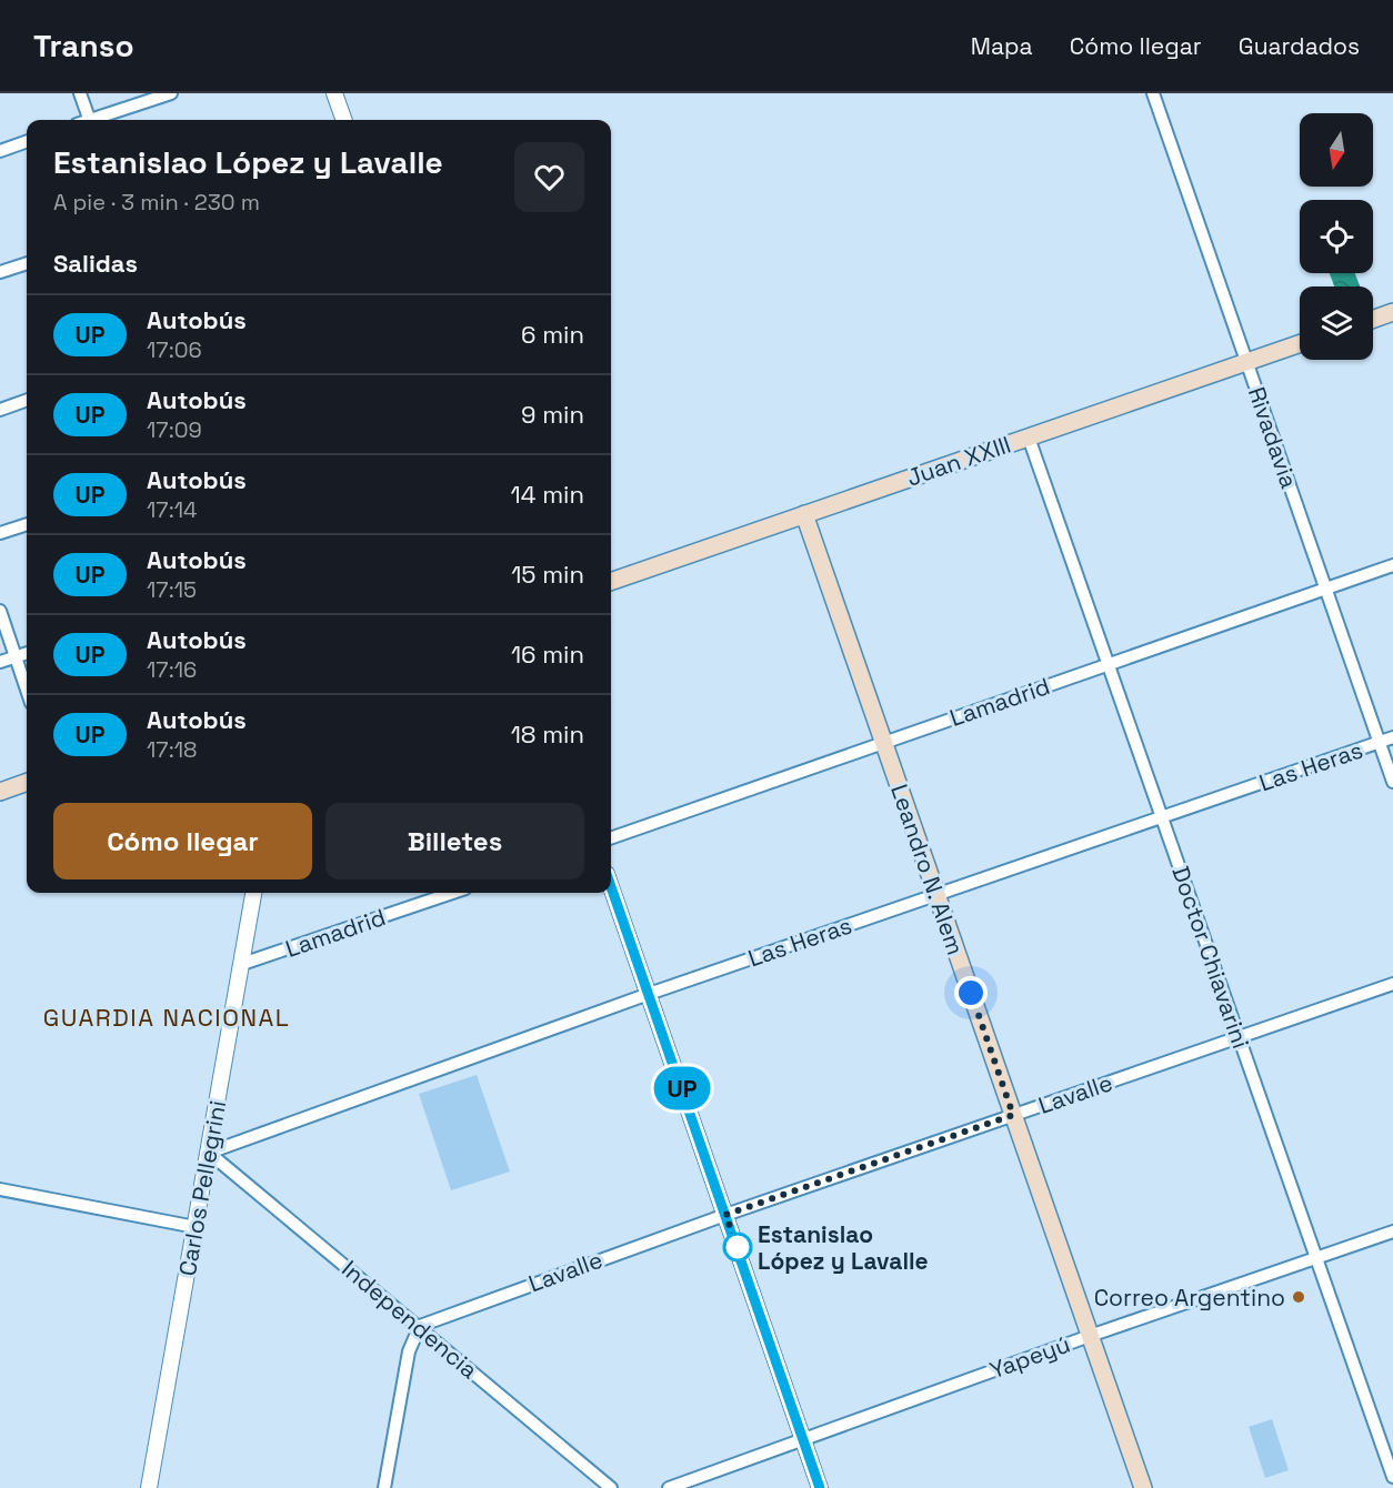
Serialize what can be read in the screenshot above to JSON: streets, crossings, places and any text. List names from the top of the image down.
{
  "streets": {
    "main road": ["Juan XXIII", "Leandro N. Alem"],
    "street": [
      "Rivadavia",
      "Lamadrid",
      "Las Heras",
      "Doctor Chiavarini",
      "Lavalle",
      "Carlos Pellegrini",
      "Independencia",
      "Yapeyú"
    ]
  },
  "crossings": [
    ["Rivadavia", "Juan XXIII"],
    ["Rivadavia", "Lamadrid"],
    ["Rivadavia", "Las Heras"],
    ["Juan XXIII", "Leandro N. Alem"],
    ["Juan XXIII", "Doctor Chiavarini"],
    ["Lamadrid", "Leandro N. Alem"],
    ["Lamadrid", "Doctor Chiavarini"],
    ["Lamadrid", "Carlos Pellegrini"],
    ["Las Heras", "Leandro N. Alem"],
    ["Las Heras", "Doctor Chiavarini"],
    ["Las Heras", "Carlos Pellegrini"],
    ["Las Heras", "Independencia"],
    ["Leandro N. Alem", "Lavalle"],
    ["Leandro N. Alem", "Yapeyú"],
    ["Doctor Chiavarini", "Lavalle"],
    ["Doctor Chiavarini", "Yapeyú"],
    ["Lavalle", "Independencia"],
    ["Carlos Pellegrini", "Independencia"]
  ],
  "districts": ["GUARDIA NACIONAL"],
  "places": ["Estanislao López y Lavalle", "Correo Argentino"],
  "lines": ["bus line UP"],
  "north": "bottom",
  "page": {
    "header": "Transo",
    "nav": ["Mapa", "Cómo llegar", "Guardados"],
    "on_map": "UP",
    "heading": [
      ["Estanislao López y Lavalle", "A pie · 3 min · 230 m"],
      "Salidas"
    ],
    "list": [
      {
        "mark": "UP",
        "name": "Autobús",
        "note": "17:06",
        "value": "6 min"
      },
      {
        "mark": "UP",
        "name": "Autobús",
        "note": "17:09",
        "value": "9 min"
      },
      {
        "mark": "UP",
        "name": "Autobús",
        "note": "17:14",
        "value": "14 min"
      },
      {
        "mark": "UP",
        "name": "Autobús",
        "note": "17:15",
        "value": "15 min"
      },
      {
        "mark": "UP",
        "name": "Autobús",
        "note": "17:16",
        "value": "16 min"
      },
      {
        "mark": "UP",
        "name": "Autobús",
        "note": "17:18",
        "value": "18 min"
      }
    ],
    "buttons": ["Cómo llegar", "Billetes"]
  }
}
